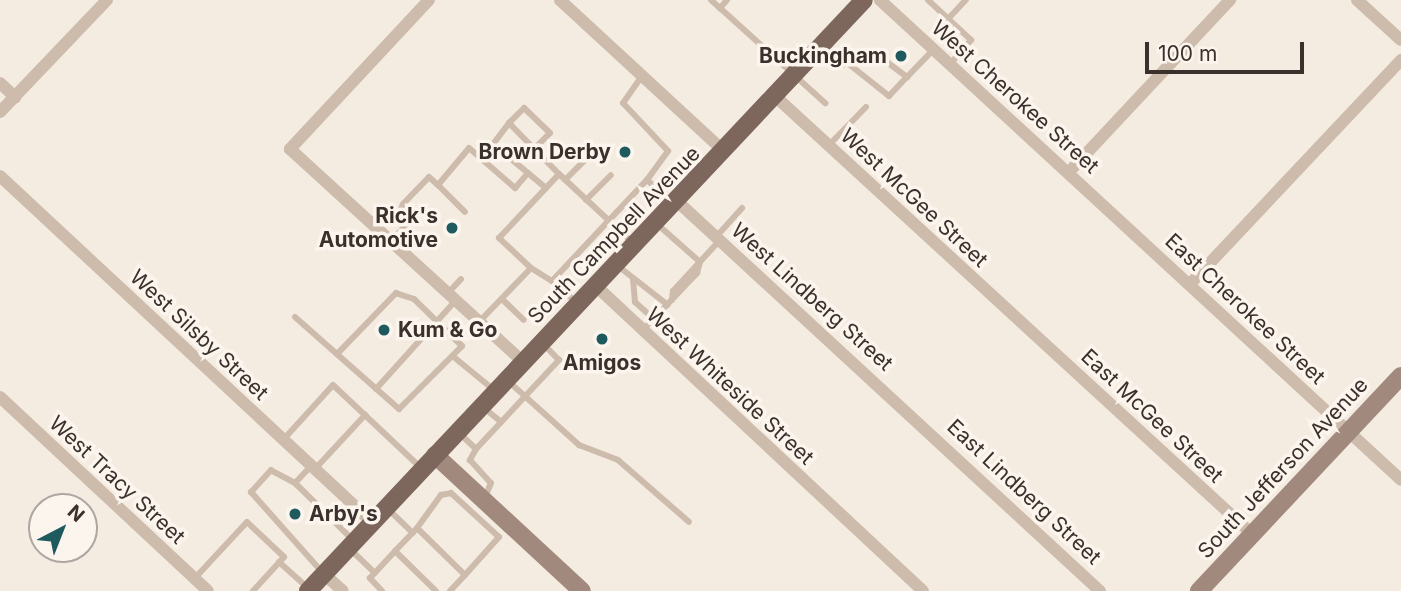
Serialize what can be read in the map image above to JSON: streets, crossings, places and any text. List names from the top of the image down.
{
  "streets": {
    "main road": ["South Campbell Avenue"],
    "street": [
      "West Cherokee Street",
      "West McGee Street",
      "West Lindberg Street",
      "East Cherokee Street",
      "West Silsby Street",
      "West Whiteside Street",
      "East McGee Street",
      "South Jefferson Avenue",
      "West Tracy Street",
      "East Lindberg Street"
    ]
  },
  "crossings": [
    ["West Cherokee Street", "East Cherokee Street"],
    ["West McGee Street", "South Campbell Avenue"],
    ["West McGee Street", "East McGee Street"],
    ["South Campbell Avenue", "West Lindberg Street"],
    ["South Campbell Avenue", "West Silsby Street"],
    ["South Campbell Avenue", "West Whiteside Street"],
    ["West Lindberg Street", "East Lindberg Street"],
    ["East Cherokee Street", "South Jefferson Avenue"],
    ["East McGee Street", "South Jefferson Avenue"]
  ],
  "places": [
    "Buckingham",
    "Brown Derby",
    "Rick's Automotive",
    "Kum & Go",
    "Amigos",
    "Arby's"
  ],
  "scale_bar": "100 m",
  "north": "top right"
}
